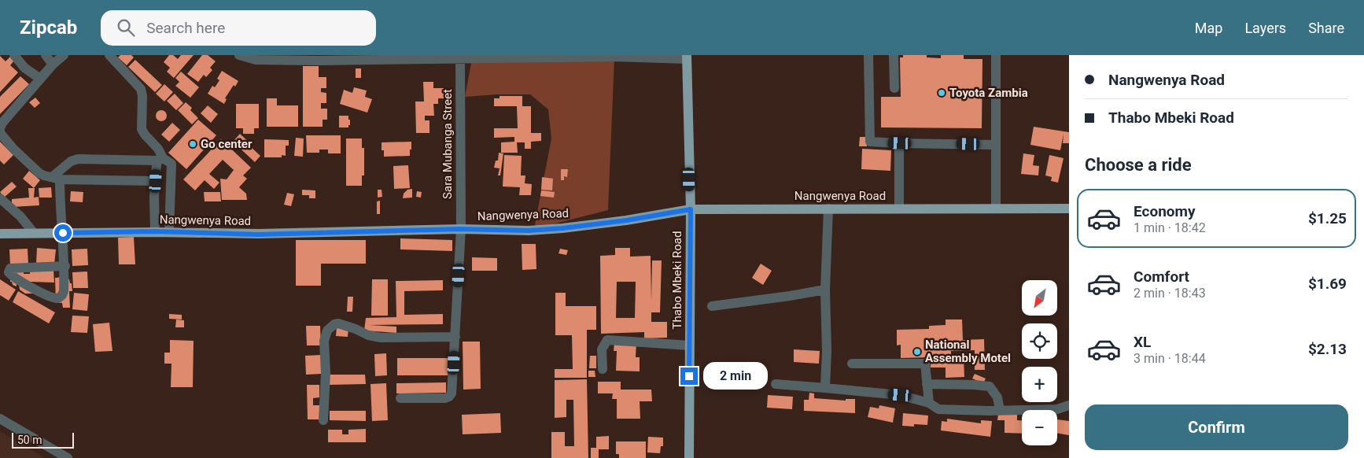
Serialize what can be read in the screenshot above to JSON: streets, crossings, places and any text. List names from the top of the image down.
{
  "streets": {
    "main road": ["Nangwenya Road", "Thabo Mbeki Road"],
    "street": ["Sara Mubanga Street"]
  },
  "crossings": [
    ["Sara Mubanga Street", "Nangwenya Road"],
    ["Nangwenya Road", "Thabo Mbeki Road"]
  ],
  "places": ["Toyota Zambia", "Go center", "National Assembly Motel"],
  "scale_bar": "50 m",
  "north": "bottom left",
  "page": {
    "header": "Zipcab",
    "search": "Search here",
    "nav": ["Map", "Layers", "Share"],
    "banner": ["Nangwenya Road", "Thabo Mbeki Road"],
    "heading": "Choose a ride",
    "list": [
      {
        "name": "Economy",
        "note": "1 min · 18:42",
        "value": "$1.25"
      },
      {
        "name": "Comfort",
        "note": "2 min · 18:43",
        "value": "$1.69"
      },
      {
        "name": "XL",
        "note": "3 min · 18:44",
        "value": "$2.13"
      }
    ],
    "map_buttons": ["+", "−"],
    "bubble": "2 min",
    "buttons": "Confirm",
    "scale": "50 m"
  }
}
